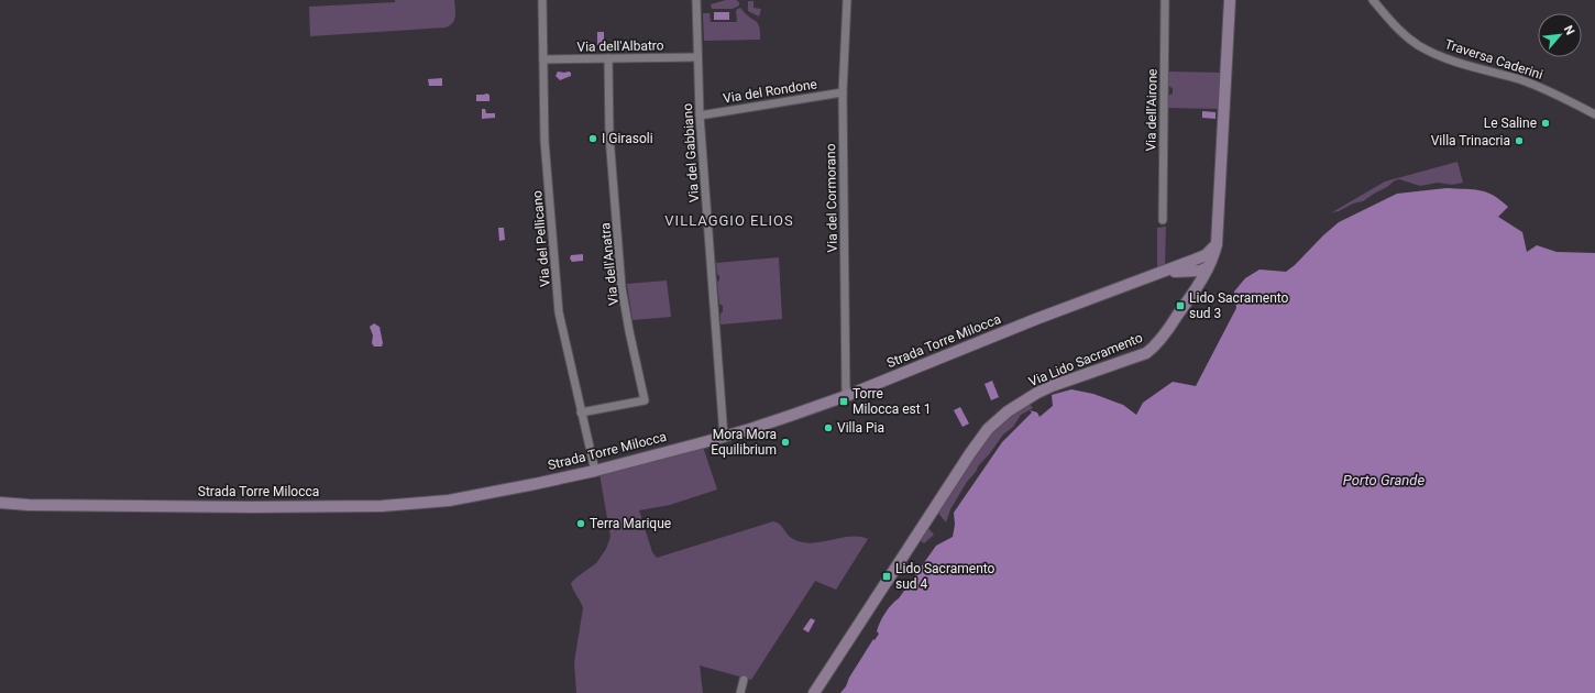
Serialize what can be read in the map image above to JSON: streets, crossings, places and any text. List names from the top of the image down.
{
  "streets": {
    "street": [
      "Via dell'Albatro",
      "Traversa Caderini",
      "Via del Rondone",
      "Via dell'Airone",
      "Via del Gabbiano",
      "Via del Cormorano",
      "Via del Pellicano",
      "Via dell'Anatra",
      "Strada Torre Milocca",
      "Via Lido Sacramento"
    ]
  },
  "crossings": [
    ["Via dell'Albatro", "Via del Gabbiano"],
    ["Via dell'Albatro", "Via del Pellicano"],
    ["Via dell'Albatro", "Via dell'Anatra"],
    ["Via del Rondone", "Via del Gabbiano"],
    ["Via del Rondone", "Via del Cormorano"],
    ["Via del Gabbiano", "Strada Torre Milocca"],
    ["Via del Cormorano", "Strada Torre Milocca"],
    ["Via del Pellicano", "Via dell'Anatra"],
    ["Via del Pellicano", "Strada Torre Milocca"],
    ["Strada Torre Milocca", "Via Lido Sacramento"]
  ],
  "districts": ["VILLAGGIO ELIOS"],
  "water": ["Porto Grande"],
  "places": {
    "other": [
      "Le Saline",
      "I Girasoli",
      "Villa Trinacria",
      "Villa Pia",
      "Mora Mora Equilibrium",
      "Terra Marique"
    ],
    "transit": ["Lido Sacramento sud 3", "Torre Milocca est 1", "Lido Sacramento sud 4"]
  },
  "north": "top right"
}
